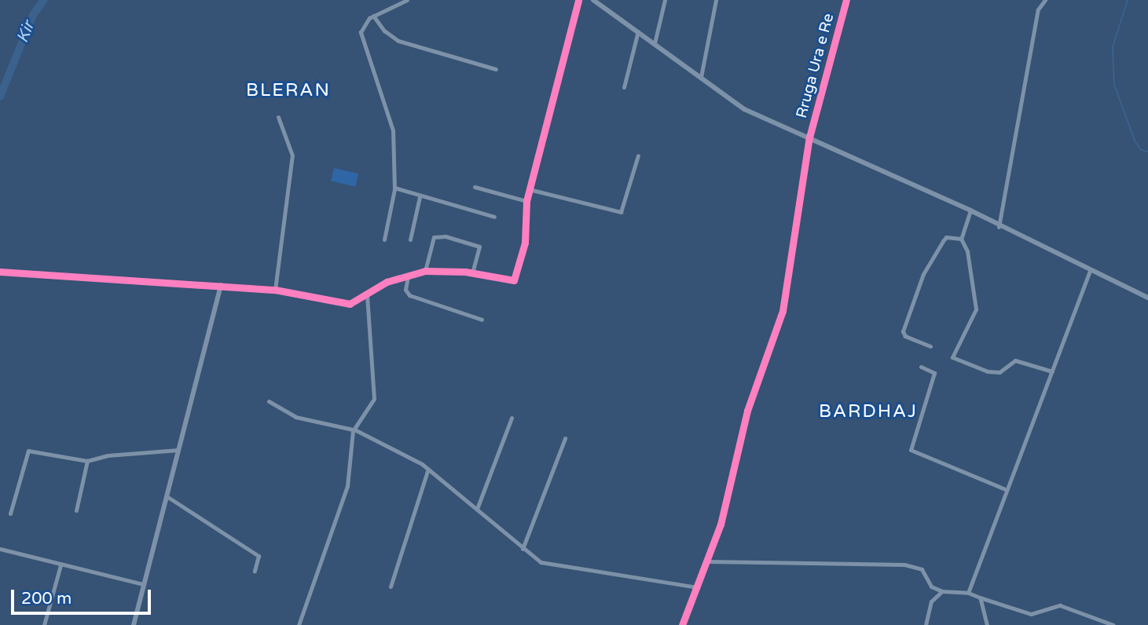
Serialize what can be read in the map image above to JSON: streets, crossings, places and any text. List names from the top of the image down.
{
  "streets": {
    "street": ["Rruga Ura e Re"]
  },
  "districts": ["BLERAN", "BARDHAJ"],
  "water": ["Kir"],
  "scale_bar": "200 m"
}
